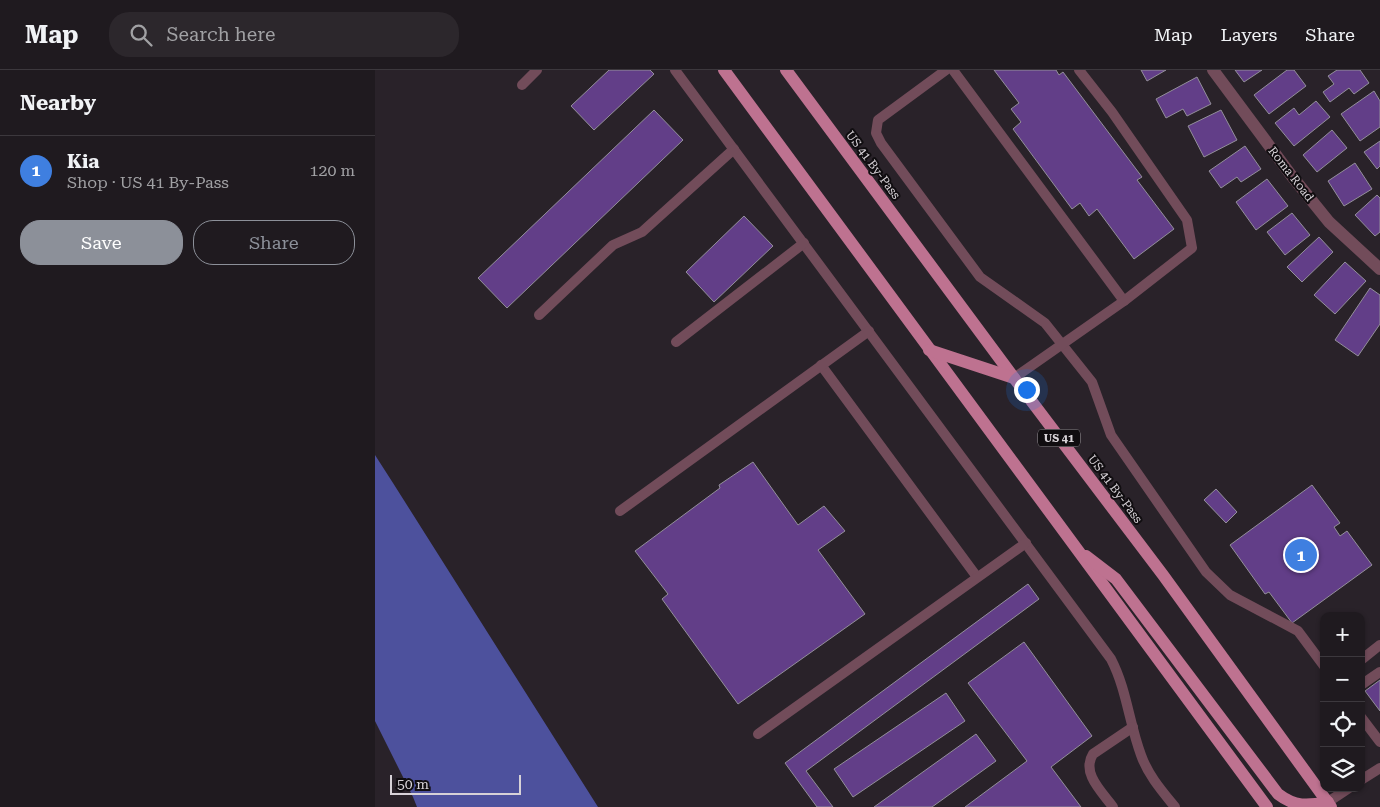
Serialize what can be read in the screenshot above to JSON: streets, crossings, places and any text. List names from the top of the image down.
{
  "streets": {
    "main road": ["US 41 By-Pass", "US 41"],
    "street": ["Roma Road"]
  },
  "scale_bar": "50 m",
  "page": {
    "header": "Map",
    "search": "Search here",
    "nav": ["Map", "Layers", "Share"],
    "heading": "Nearby",
    "list": [
      {
        "mark": "1",
        "name": "Kia",
        "note": "Shop · US 41 By-Pass",
        "value": "120 m"
      }
    ],
    "buttons": ["Save", "Share"],
    "pins": "1",
    "map_buttons": ["+", "−"],
    "scale": "50 m"
  }
}
